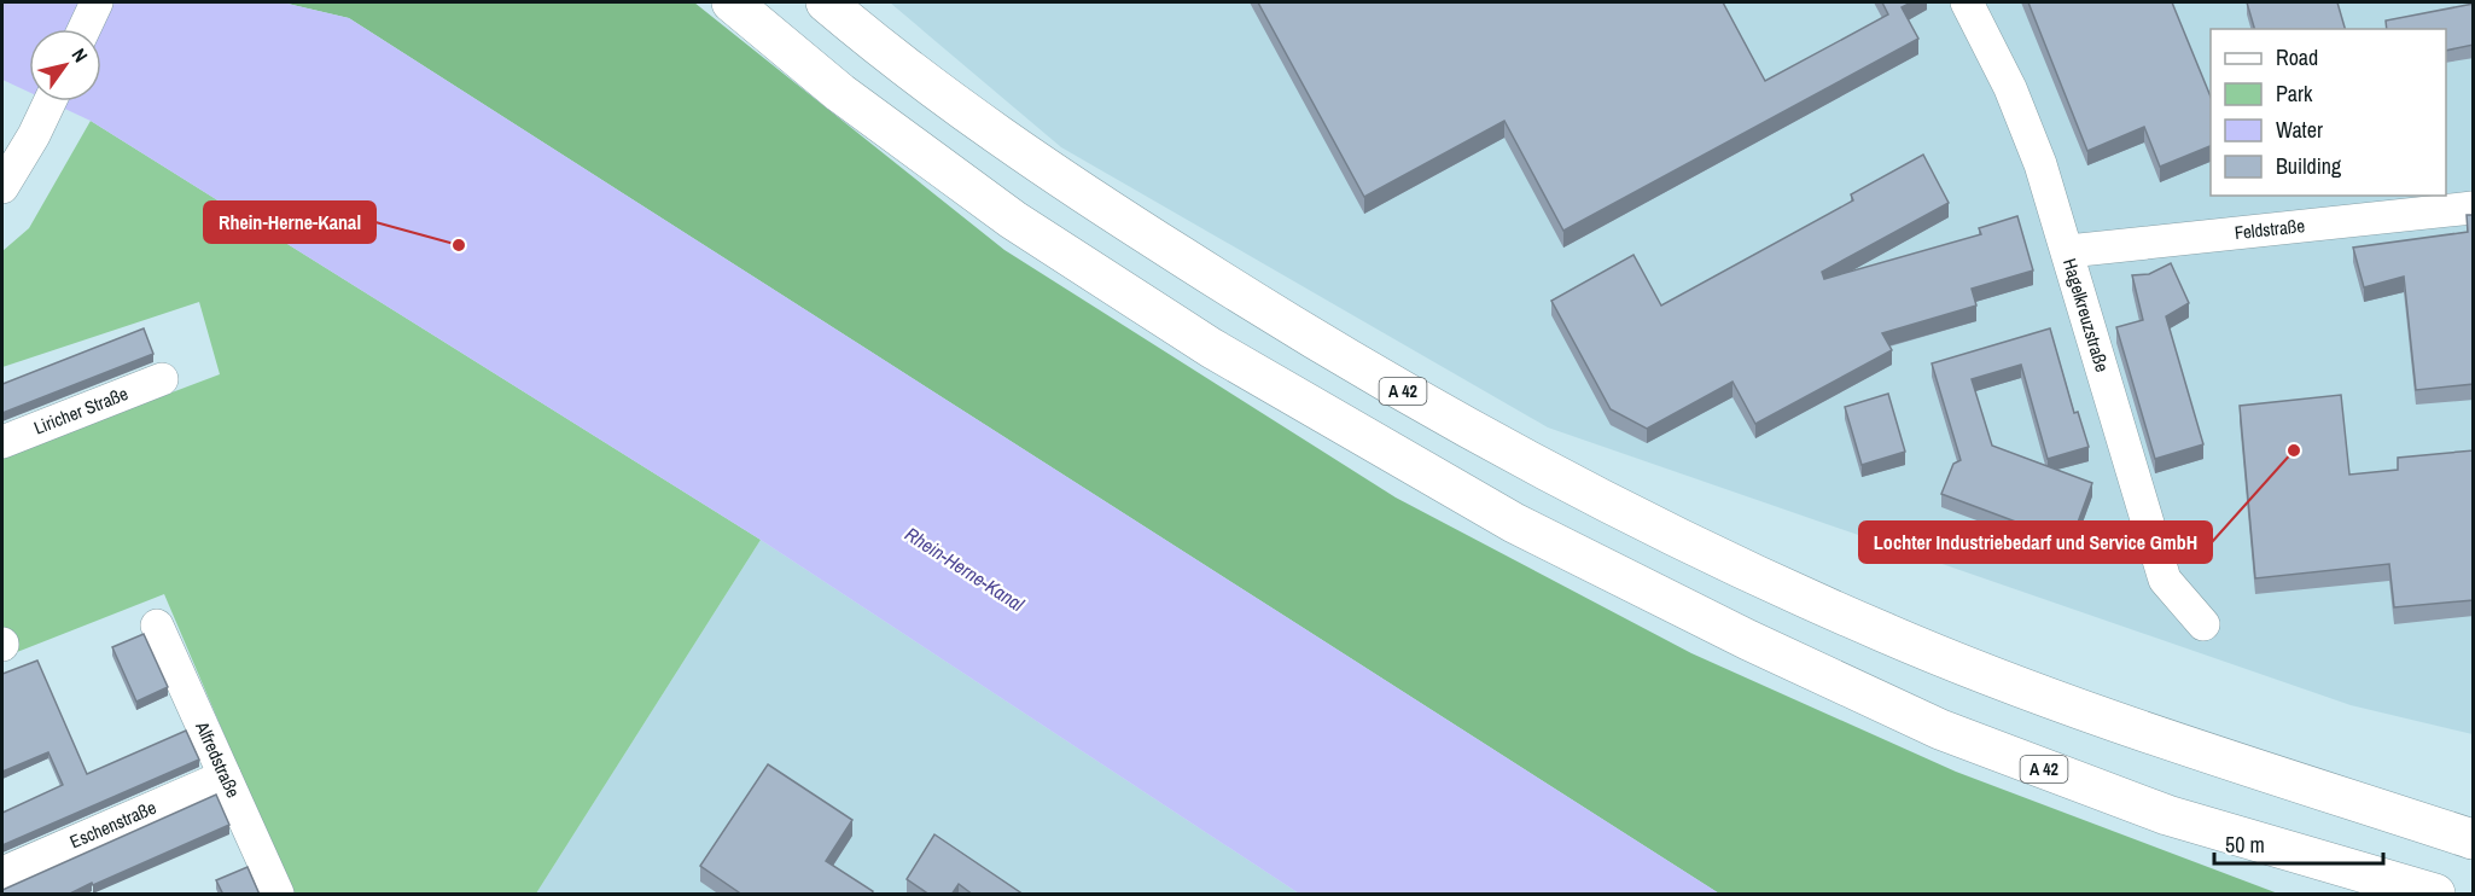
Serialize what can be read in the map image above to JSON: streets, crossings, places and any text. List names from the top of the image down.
{
  "streets": {
    "highway": ["A 42"],
    "street": [
      "Feldstraße",
      "Hagelkreuzstraße",
      "Liricher Straße",
      "Alfredstraße",
      "Eschenstraße"
    ]
  },
  "crossings": [
    ["Feldstraße", "Hagelkreuzstraße"],
    ["Alfredstraße", "Eschenstraße"]
  ],
  "water": ["Rhein-Herne-Kanal"],
  "places": ["Rhein-Herne-Kanal", "Lochter Industriebedarf und Service GmbH"],
  "legend": [
    "Road",
    "Park",
    "Water",
    "Building"
  ],
  "scale_bar": "50 m",
  "north": "top right"
}
